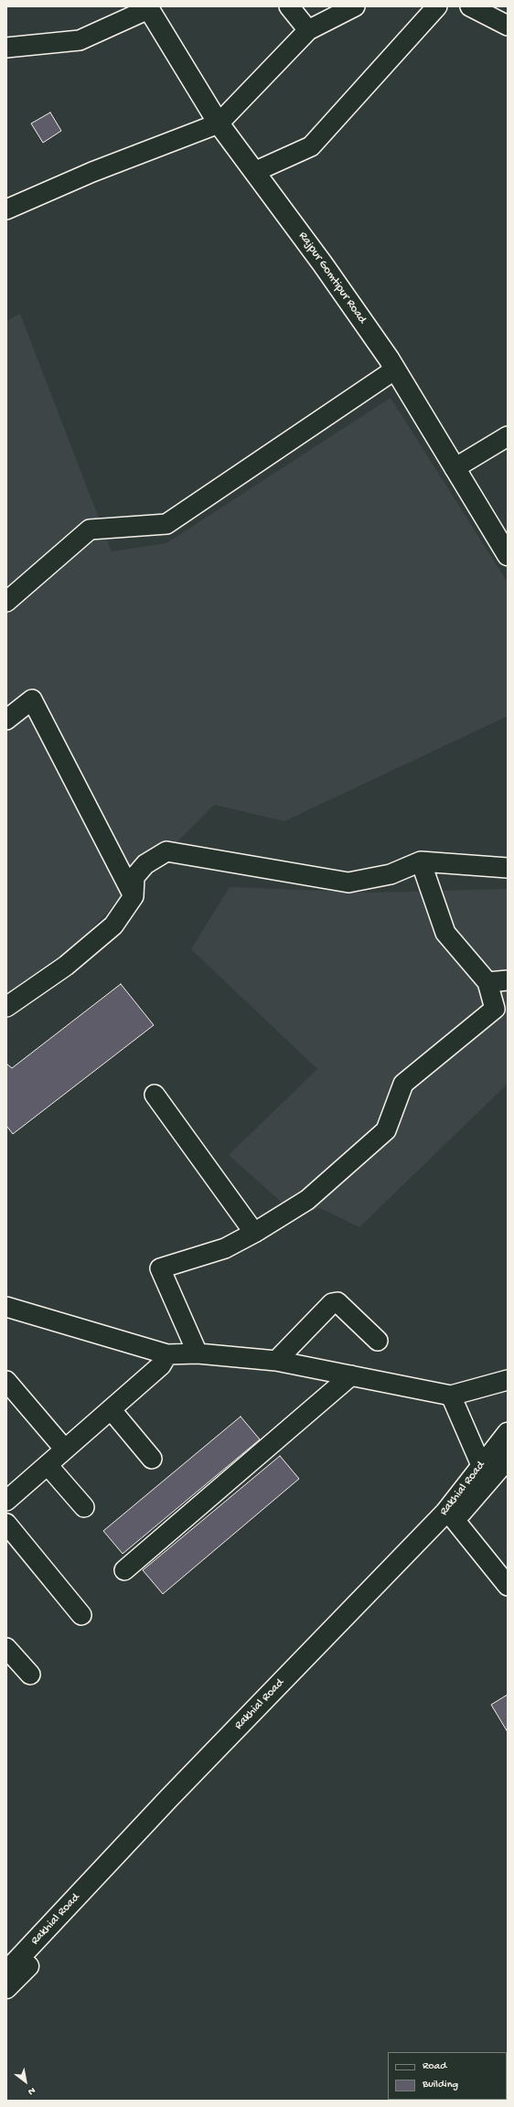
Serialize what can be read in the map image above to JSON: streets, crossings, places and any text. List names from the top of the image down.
{
  "streets": {
    "main road": ["Rajpur Gomtipur Road", "Rakhial Road"]
  },
  "legend": ["Road", "Building"],
  "north": "bottom right"
}
